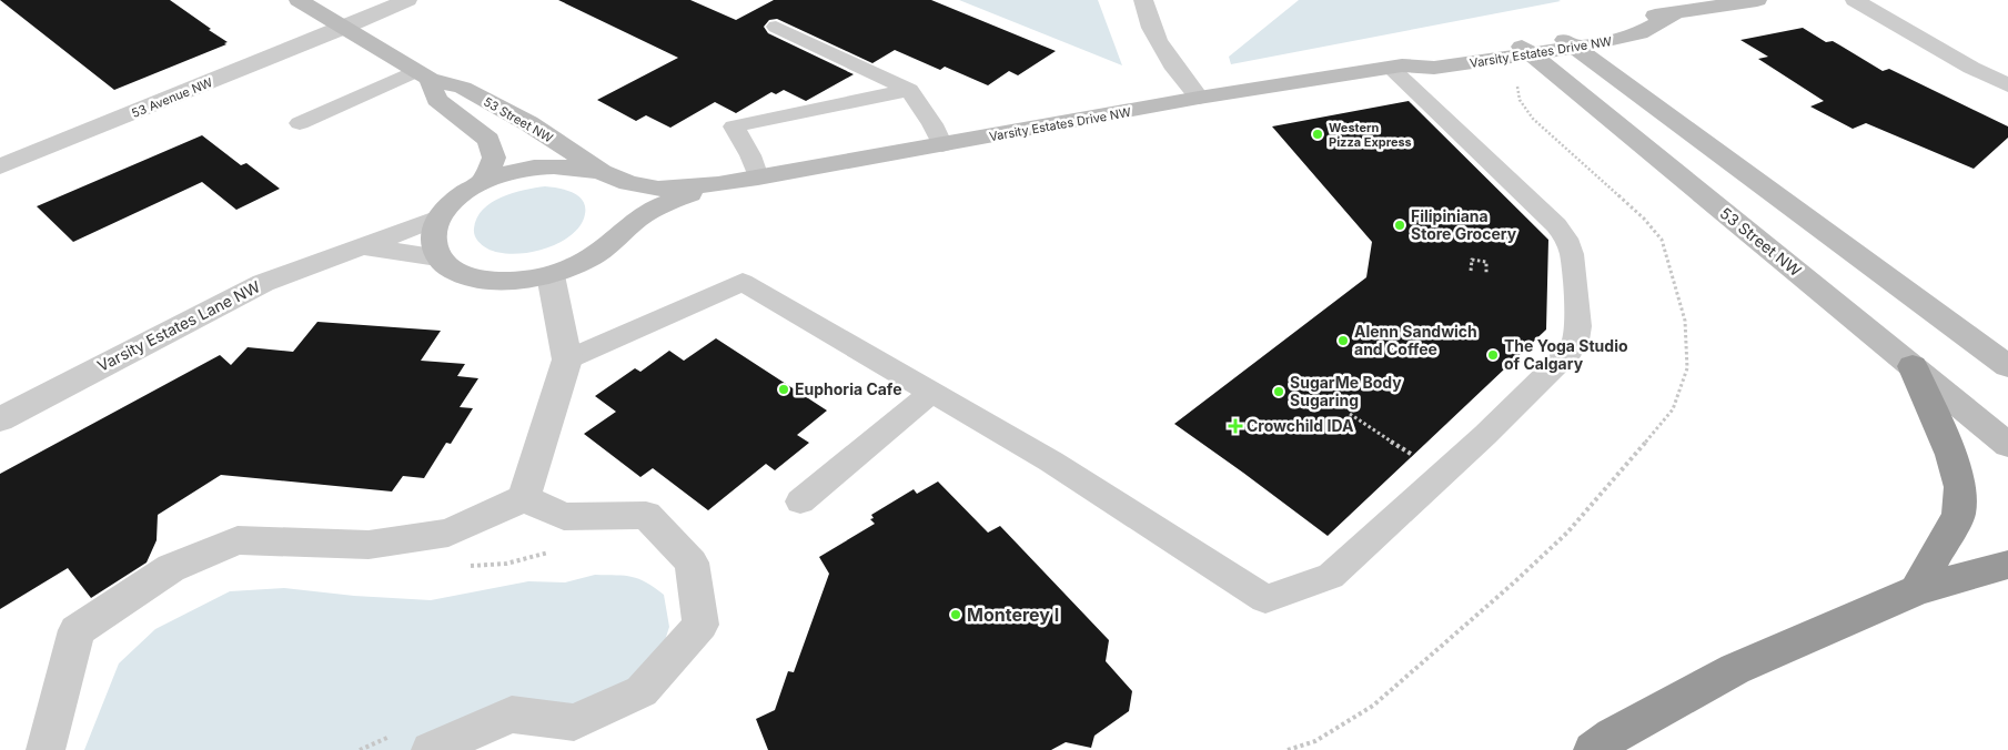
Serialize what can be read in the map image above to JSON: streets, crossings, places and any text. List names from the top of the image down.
{
  "streets": {
    "street": [
      "Varsity Estates Drive NW",
      "53 Avenue NW",
      "53 Street NW",
      "Varsity Estates Lane NW"
    ]
  },
  "crossings": [
    ["Varsity Estates Drive NW", "53 Street NW"],
    ["Varsity Estates Drive NW", "Varsity Estates Lane NW"],
    ["53 Avenue NW", "53 Street NW"]
  ],
  "places": {
    "other": [
      "Western Pizza Express",
      "Filipiniana Store Grocery",
      "Alenn Sandwich and Coffee",
      "The Yoga Studio of Calgary",
      "Euphoria Cafe",
      "SugarMe Body Sugaring",
      "Monterey I"
    ],
    "health": ["Crowchild IDA"]
  }
}
